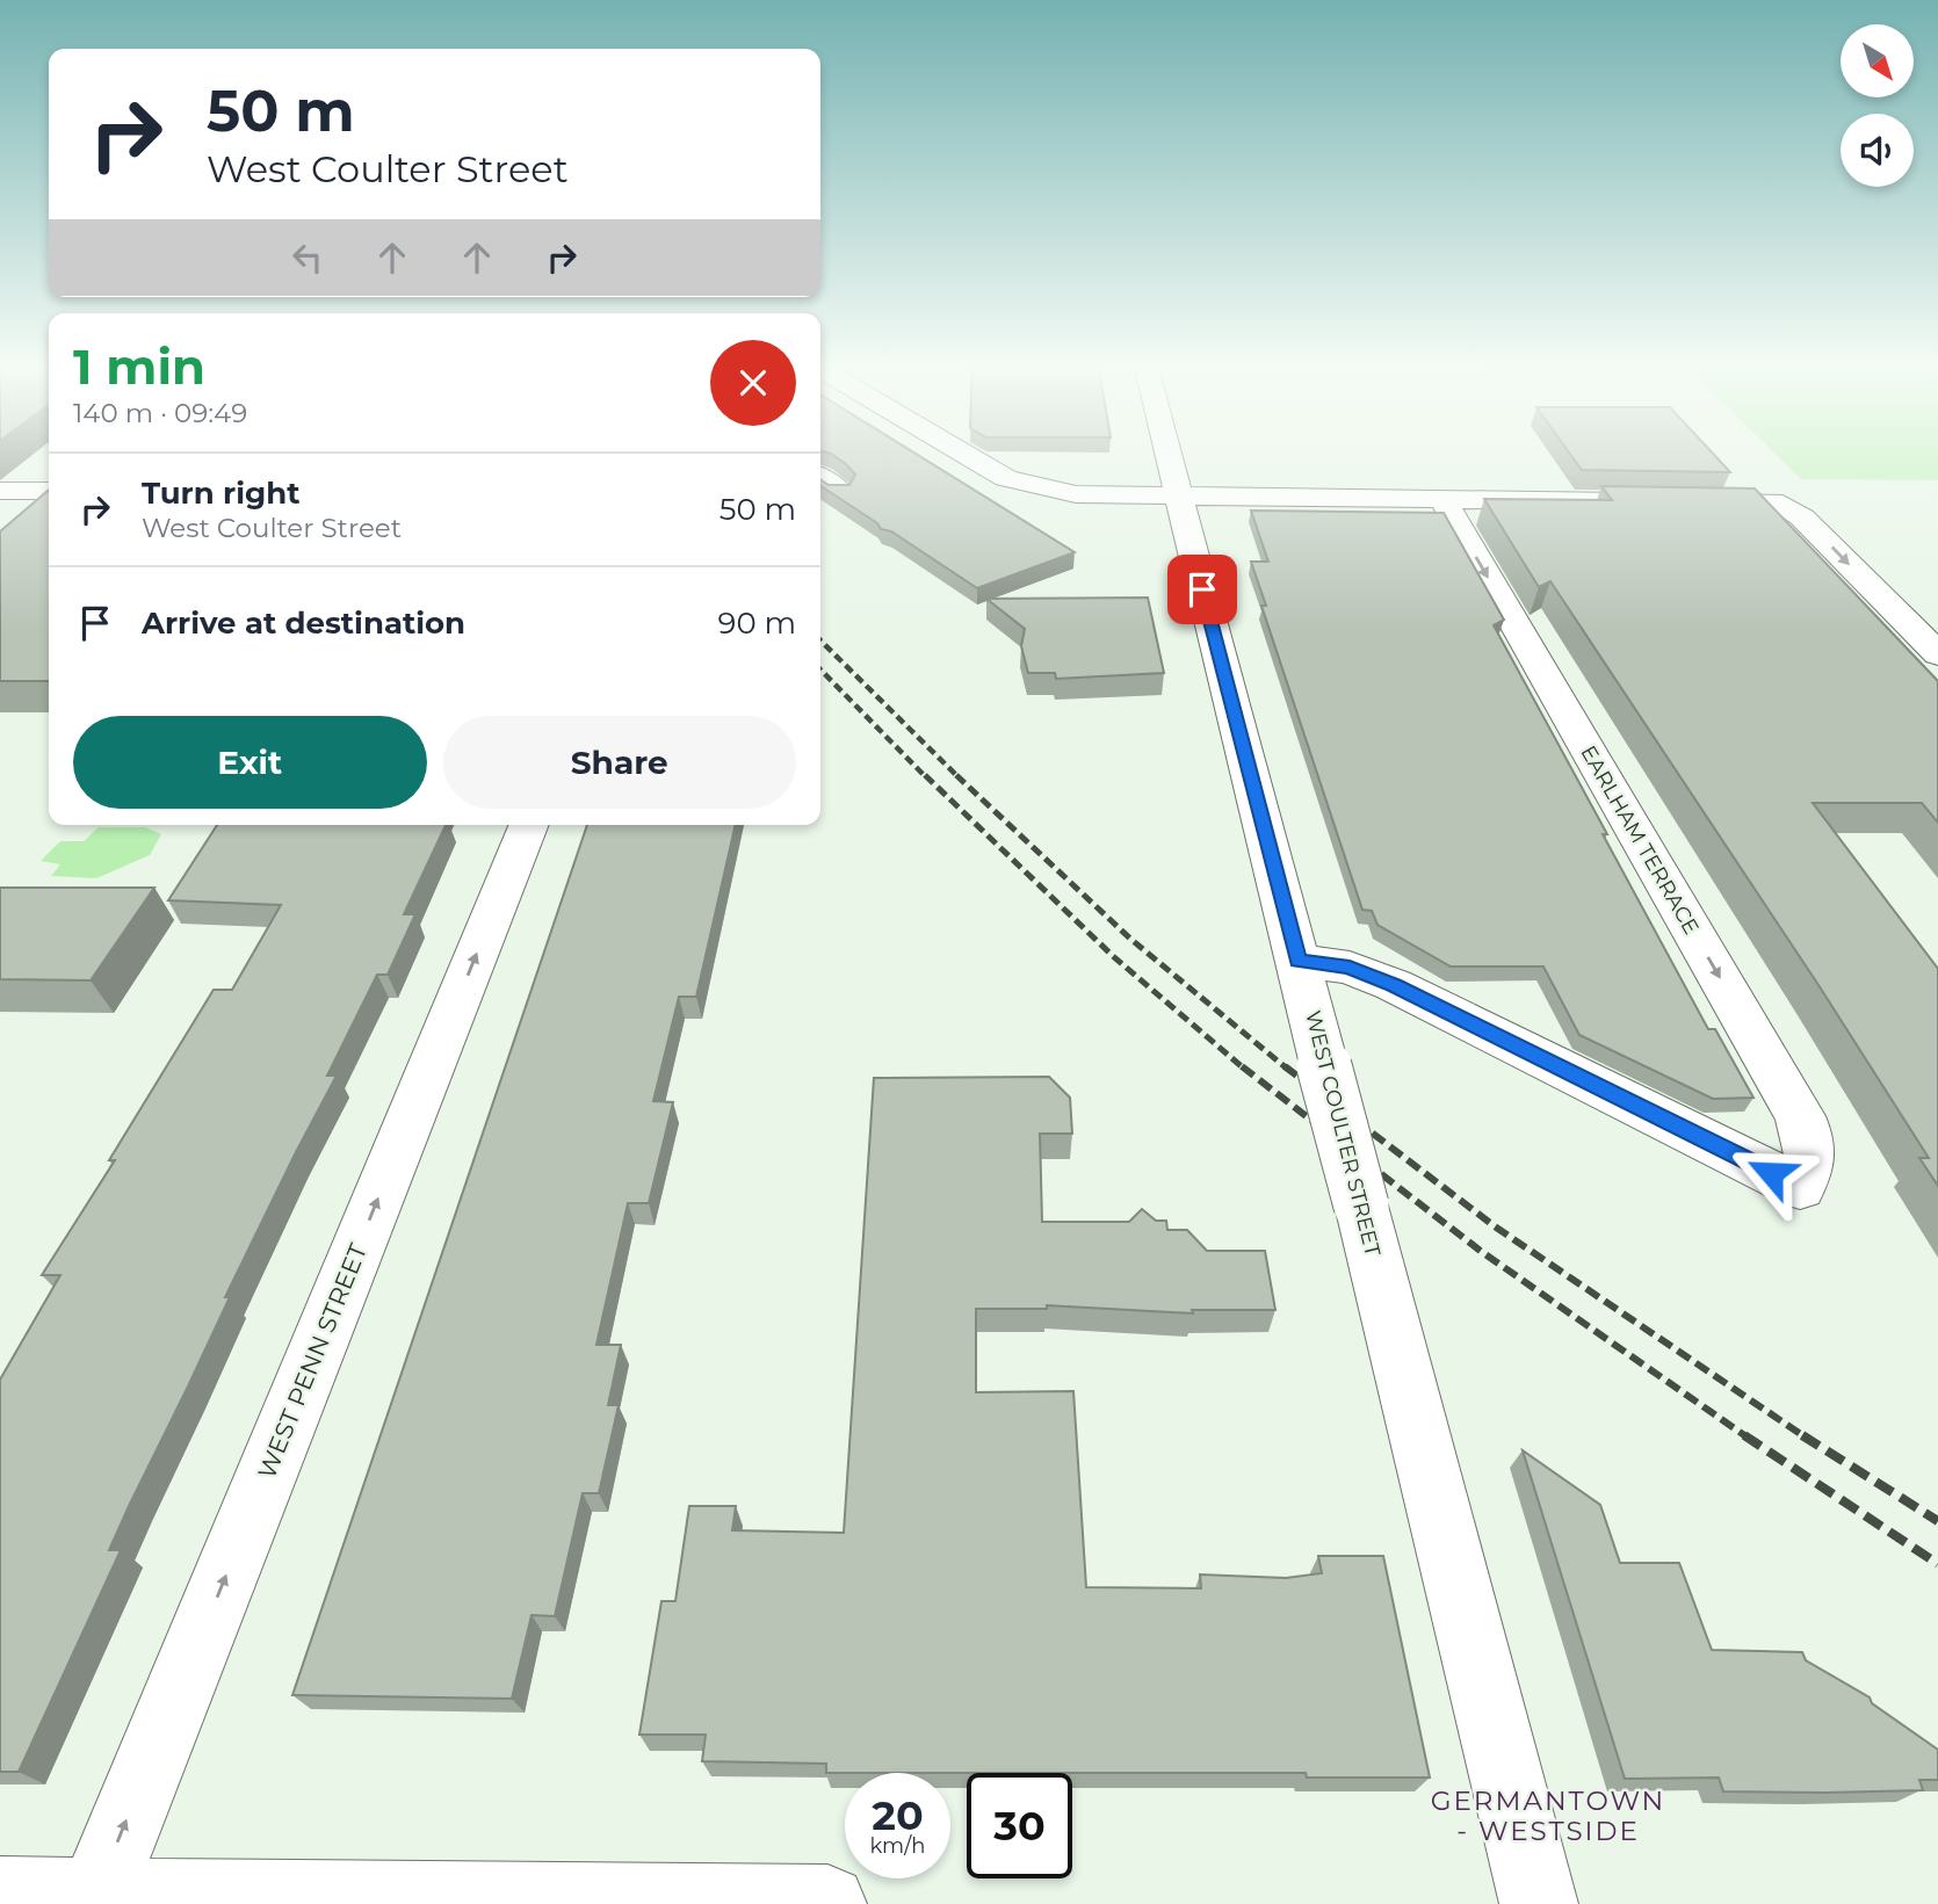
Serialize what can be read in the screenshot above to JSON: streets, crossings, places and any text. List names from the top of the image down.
{
  "streets": {
    "street": ["EARLHAM TERRACE", "WEST COULTER STREET", "WEST PENN STREET"]
  },
  "crossings": [
    ["EARLHAM TERRACE", "WEST COULTER STREET"]
  ],
  "one_way": ["WEST PENN STREET"],
  "districts": ["GERMANTOWN - WESTSIDE"],
  "north": "bottom right",
  "page": {
    "turn": ["50 m", "West Coulter Street"],
    "heading": ["1 min", "140 m · 09:49"],
    "list": [
      {
        "name": "Turn right",
        "note": "West Coulter Street",
        "value": "50 m"
      },
      {
        "name": "Arrive at destination",
        "value": "90 m"
      }
    ],
    "buttons": ["Exit", "Share"],
    "speed": "20 km/h",
    "limit": "30"
  }
}
